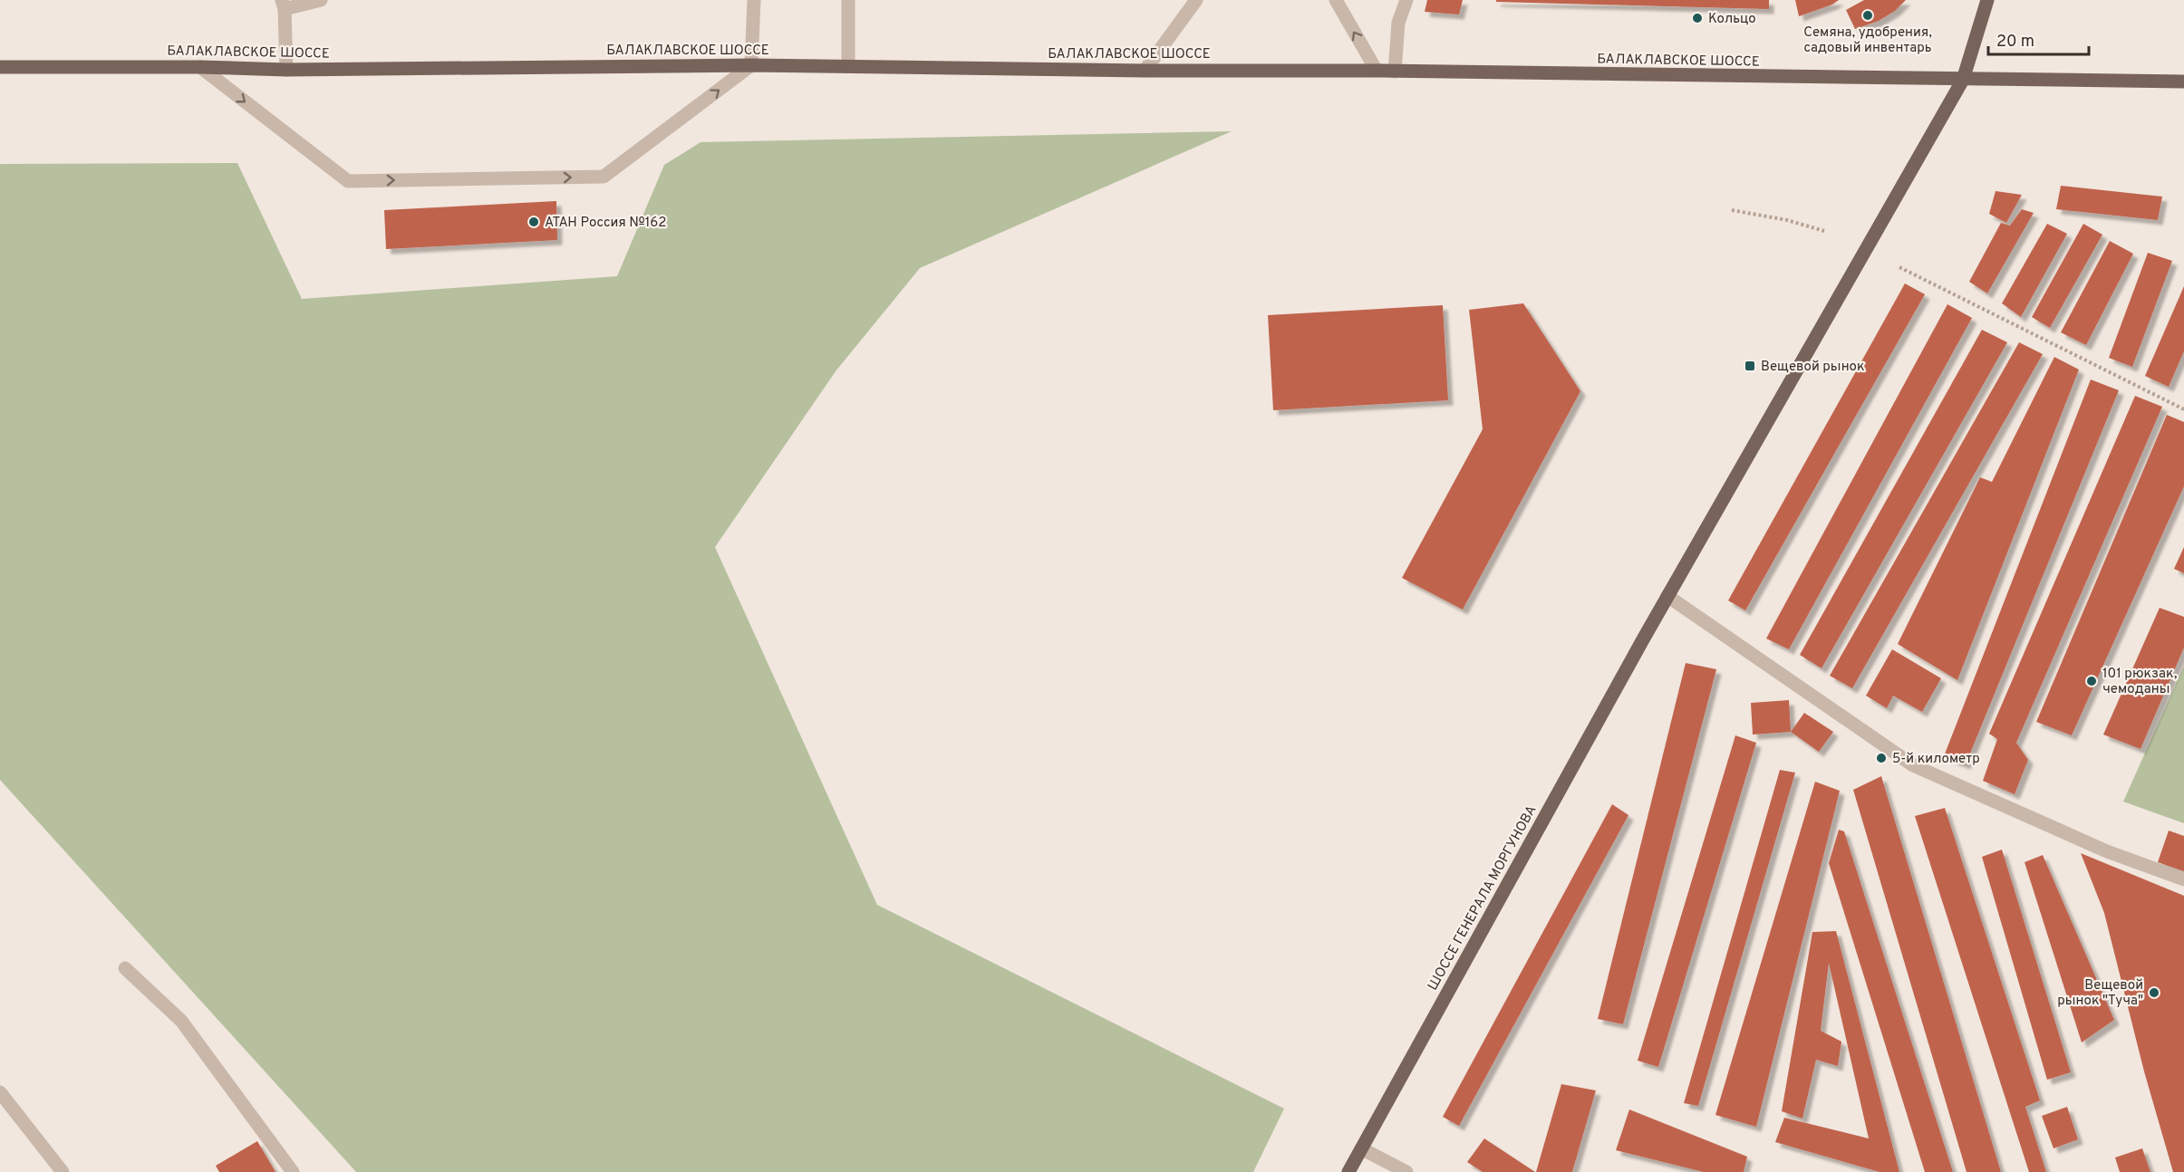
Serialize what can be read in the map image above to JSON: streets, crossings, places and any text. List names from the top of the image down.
{
  "streets": {
    "main road": ["БАЛАКЛАВСКОЕ ШОССЕ", "ШОССЕ ГЕНЕРАЛА МОРГУНОВА"]
  },
  "crossings": [
    ["БАЛАКЛАВСКОЕ ШОССЕ", "ШОССЕ ГЕНЕРАЛА МОРГУНОВА"]
  ],
  "places": {
    "other": [
      "Семяна, удобрения, садовый инвентарь",
      "Кольцо",
      "АТАН Россия №162",
      "101 рюкзак, чемоданы",
      "5-й километр",
      "Вещевой рынок \"Туча\""
    ],
    "transit": ["Вещевой рынок"]
  },
  "scale_bar": "20 m"
}
